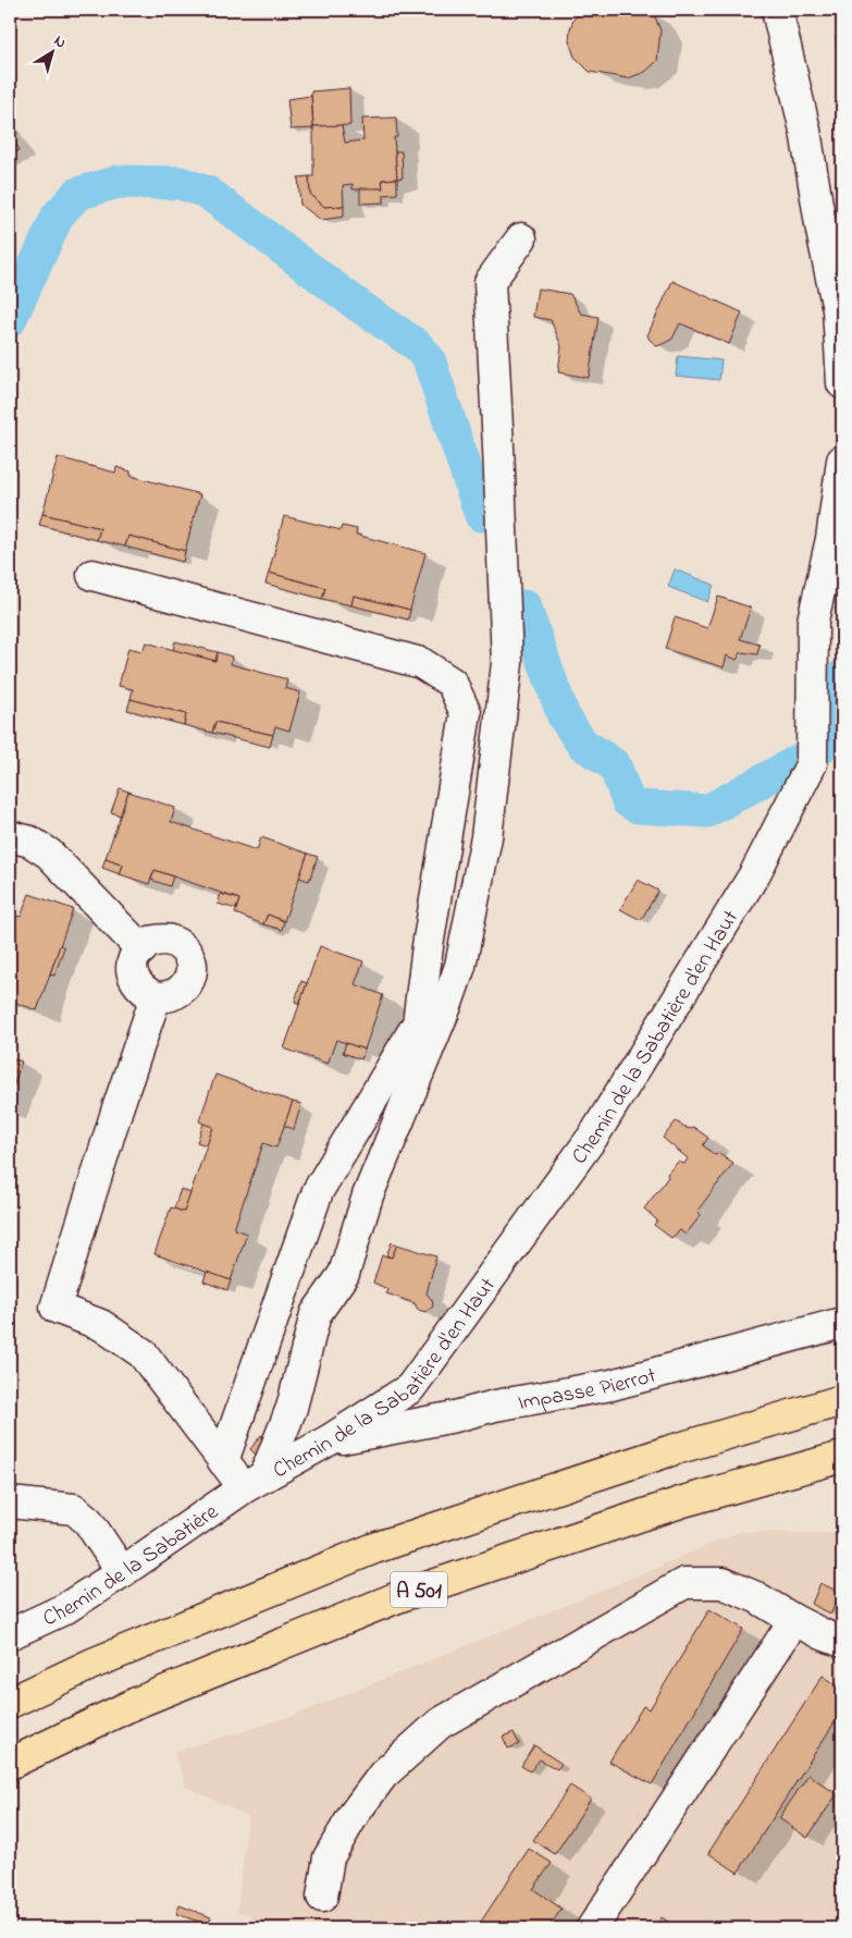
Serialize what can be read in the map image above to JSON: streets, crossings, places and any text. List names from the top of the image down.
{
  "streets": {
    "highway": ["A 501"],
    "street": ["Chemin de la Sabatière d'en Haut", "Impasse Pierrot", "Chemin de la Sabatière"]
  },
  "crossings": [
    ["Chemin de la Sabatière d'en Haut", "Impasse Pierrot"],
    ["Chemin de la Sabatière d'en Haut", "Chemin de la Sabatière"]
  ],
  "north": "top right"
}
